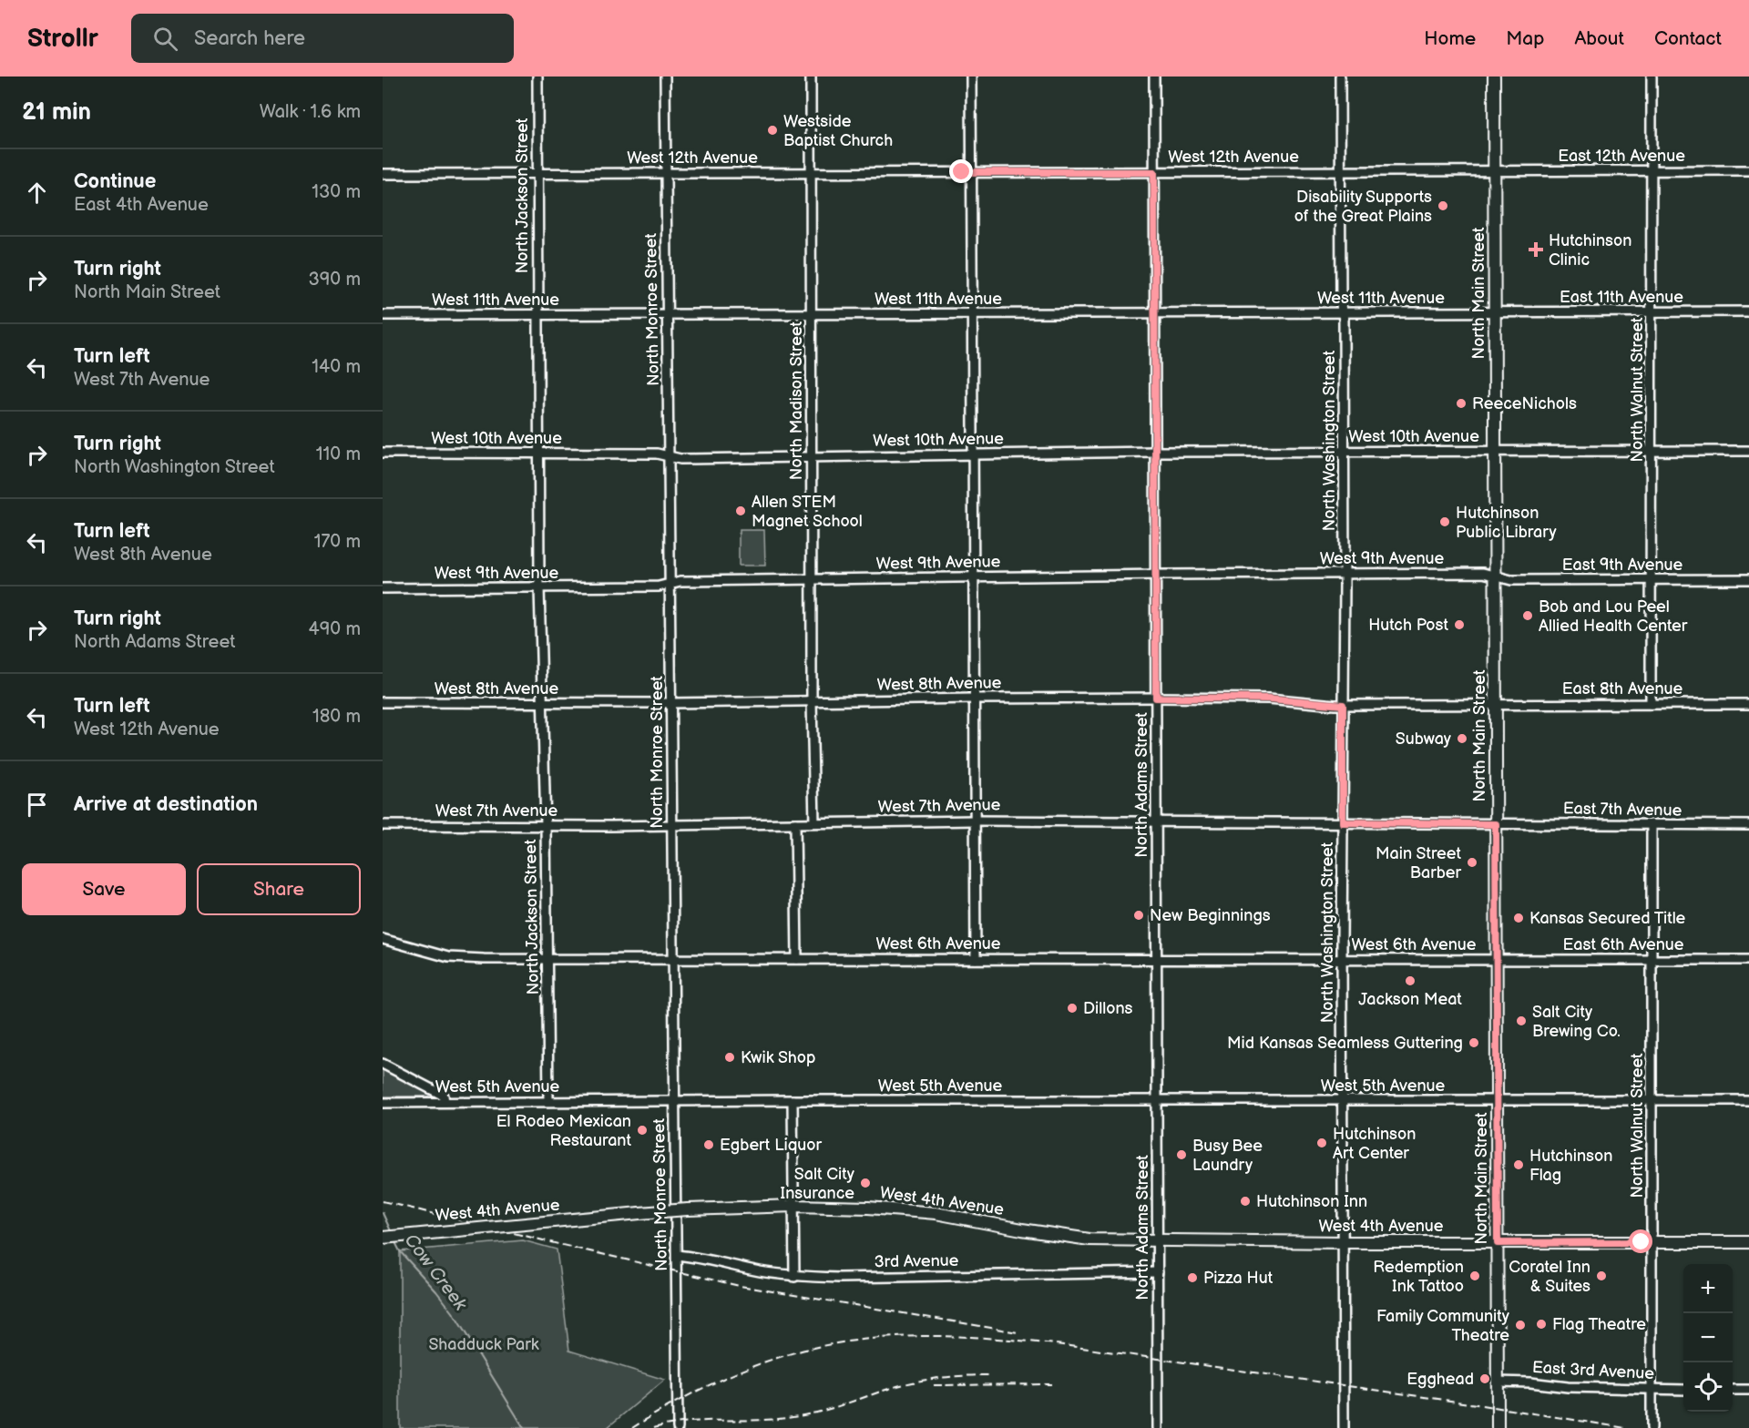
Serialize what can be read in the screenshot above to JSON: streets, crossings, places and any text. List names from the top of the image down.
{
  "streets": {
    "main road": ["North Main Street", "West 4th Avenue"],
    "street": [
      "East 12th Avenue",
      "West 12th Avenue",
      "North Jackson Street",
      "East 11th Avenue",
      "West 11th Avenue",
      "North Monroe Street",
      "North Walnut Street",
      "North Madison Street",
      "West 10th Avenue",
      "North Washington Street",
      "West 9th Avenue",
      "East 9th Avenue",
      "West 8th Avenue",
      "East 8th Avenue",
      "North Adams Street",
      "West 7th Avenue",
      "East 7th Avenue",
      "West 6th Avenue",
      "East 6th Avenue",
      "West 5th Avenue",
      "3rd Avenue",
      "East 3rd Avenue"
    ]
  },
  "crossings": [
    ["East 12th Avenue", "West 12th Avenue"],
    ["East 12th Avenue", "North Main Street"],
    ["East 12th Avenue", "North Walnut Street"],
    ["West 12th Avenue", "North Jackson Street"],
    ["West 12th Avenue", "North Main Street"],
    ["West 12th Avenue", "North Monroe Street"],
    ["West 12th Avenue", "North Madison Street"],
    ["West 12th Avenue", "North Washington Street"],
    ["West 12th Avenue", "North Adams Street"],
    ["North Jackson Street", "West 11th Avenue"],
    ["North Jackson Street", "West 10th Avenue"],
    ["North Jackson Street", "West 9th Avenue"],
    ["North Jackson Street", "West 8th Avenue"],
    ["North Jackson Street", "West 7th Avenue"],
    ["North Jackson Street", "West 6th Avenue"],
    ["North Jackson Street", "West 5th Avenue"],
    ["North Main Street", "East 11th Avenue"],
    ["North Main Street", "West 11th Avenue"],
    ["North Main Street", "West 10th Avenue"],
    ["North Main Street", "West 9th Avenue"],
    ["North Main Street", "East 9th Avenue"],
    ["North Main Street", "West 8th Avenue"],
    ["North Main Street", "East 8th Avenue"],
    ["North Main Street", "West 7th Avenue"],
    ["North Main Street", "East 7th Avenue"],
    ["North Main Street", "West 6th Avenue"],
    ["North Main Street", "East 6th Avenue"],
    ["North Main Street", "West 5th Avenue"],
    ["North Main Street", "West 4th Avenue"],
    ["North Main Street", "East 3rd Avenue"],
    ["East 11th Avenue", "West 11th Avenue"],
    ["East 11th Avenue", "North Walnut Street"],
    ["West 11th Avenue", "North Monroe Street"],
    ["West 11th Avenue", "North Madison Street"],
    ["West 11th Avenue", "North Washington Street"],
    ["West 11th Avenue", "North Adams Street"],
    ["North Monroe Street", "West 10th Avenue"],
    ["North Monroe Street", "West 9th Avenue"],
    ["North Monroe Street", "West 8th Avenue"],
    ["North Monroe Street", "West 7th Avenue"],
    ["North Monroe Street", "West 6th Avenue"],
    ["North Monroe Street", "West 5th Avenue"],
    ["North Monroe Street", "3rd Avenue"],
    ["North Walnut Street", "West 10th Avenue"],
    ["North Walnut Street", "East 9th Avenue"],
    ["North Walnut Street", "East 8th Avenue"],
    ["North Walnut Street", "East 7th Avenue"],
    ["North Walnut Street", "East 6th Avenue"],
    ["North Walnut Street", "West 5th Avenue"],
    ["North Walnut Street", "West 4th Avenue"],
    ["North Walnut Street", "East 3rd Avenue"],
    ["North Madison Street", "West 10th Avenue"],
    ["North Madison Street", "West 9th Avenue"],
    ["North Madison Street", "West 8th Avenue"],
    ["North Madison Street", "West 7th Avenue"],
    ["West 10th Avenue", "North Washington Street"],
    ["West 10th Avenue", "North Adams Street"],
    ["North Washington Street", "West 9th Avenue"],
    ["North Washington Street", "West 8th Avenue"],
    ["North Washington Street", "West 7th Avenue"],
    ["North Washington Street", "West 6th Avenue"],
    ["North Washington Street", "West 5th Avenue"],
    ["North Washington Street", "West 4th Avenue"],
    ["West 9th Avenue", "East 9th Avenue"],
    ["West 9th Avenue", "North Adams Street"],
    ["West 8th Avenue", "East 8th Avenue"],
    ["West 8th Avenue", "North Adams Street"],
    ["North Adams Street", "West 7th Avenue"],
    ["North Adams Street", "West 6th Avenue"],
    ["North Adams Street", "West 5th Avenue"],
    ["North Adams Street", "West 4th Avenue"],
    ["North Adams Street", "3rd Avenue"],
    ["West 7th Avenue", "East 7th Avenue"],
    ["West 6th Avenue", "East 6th Avenue"]
  ],
  "water": ["Cow Creek"],
  "parks": ["Shadduck Park"],
  "places": {
    "other": [
      "Westside Baptist Church",
      "Disability Supports of the Great Plains",
      "ReeceNichols",
      "Allen STEM Magnet School",
      "Hutchinson Public Library",
      "Bob and Lou Peel Allied Health Center",
      "Hutch Post",
      "Subway",
      "Main Street Barber",
      "New Beginnings",
      "Kansas Secured Title",
      "Jackson Meat",
      "Dillons",
      "Salt City Brewing Co.",
      "Mid Kansas Seamless Guttering",
      "Kwik Shop",
      "El Rodeo Mexican Restaurant",
      "Hutchinson Art Center",
      "Egbert Liquor",
      "Busy Bee Laundry",
      "Hutchinson Flag",
      "Salt City Insurance",
      "Hutchinson Inn",
      "Redemption Ink Tattoo",
      "Coratel Inn & Suites",
      "Pizza Hut",
      "Flag Theatre",
      "Family Community Theatre",
      "Egghead"
    ],
    "health": ["Hutchinson Clinic"]
  },
  "page": {
    "header": "Strollr",
    "search": "Search here",
    "nav": [
      "Home",
      "Map",
      "About",
      "Contact"
    ],
    "heading": ["21 min", "Walk · 1.6 km"],
    "list": [
      ["Continue", "East 4th Avenue", "130 m"],
      ["Turn right", "North Main Street", "390 m"],
      ["Turn left", "West 7th Avenue", "140 m"],
      ["Turn right", "North Washington Street", "110 m"],
      ["Turn left", "West 8th Avenue", "170 m"],
      ["Turn right", "North Adams Street", "490 m"],
      ["Turn left", "West 12th Avenue", "180 m"],
      "Arrive at destination"
    ],
    "buttons": ["Save", "Share"],
    "map_buttons": ["+", "−"]
  }
}
